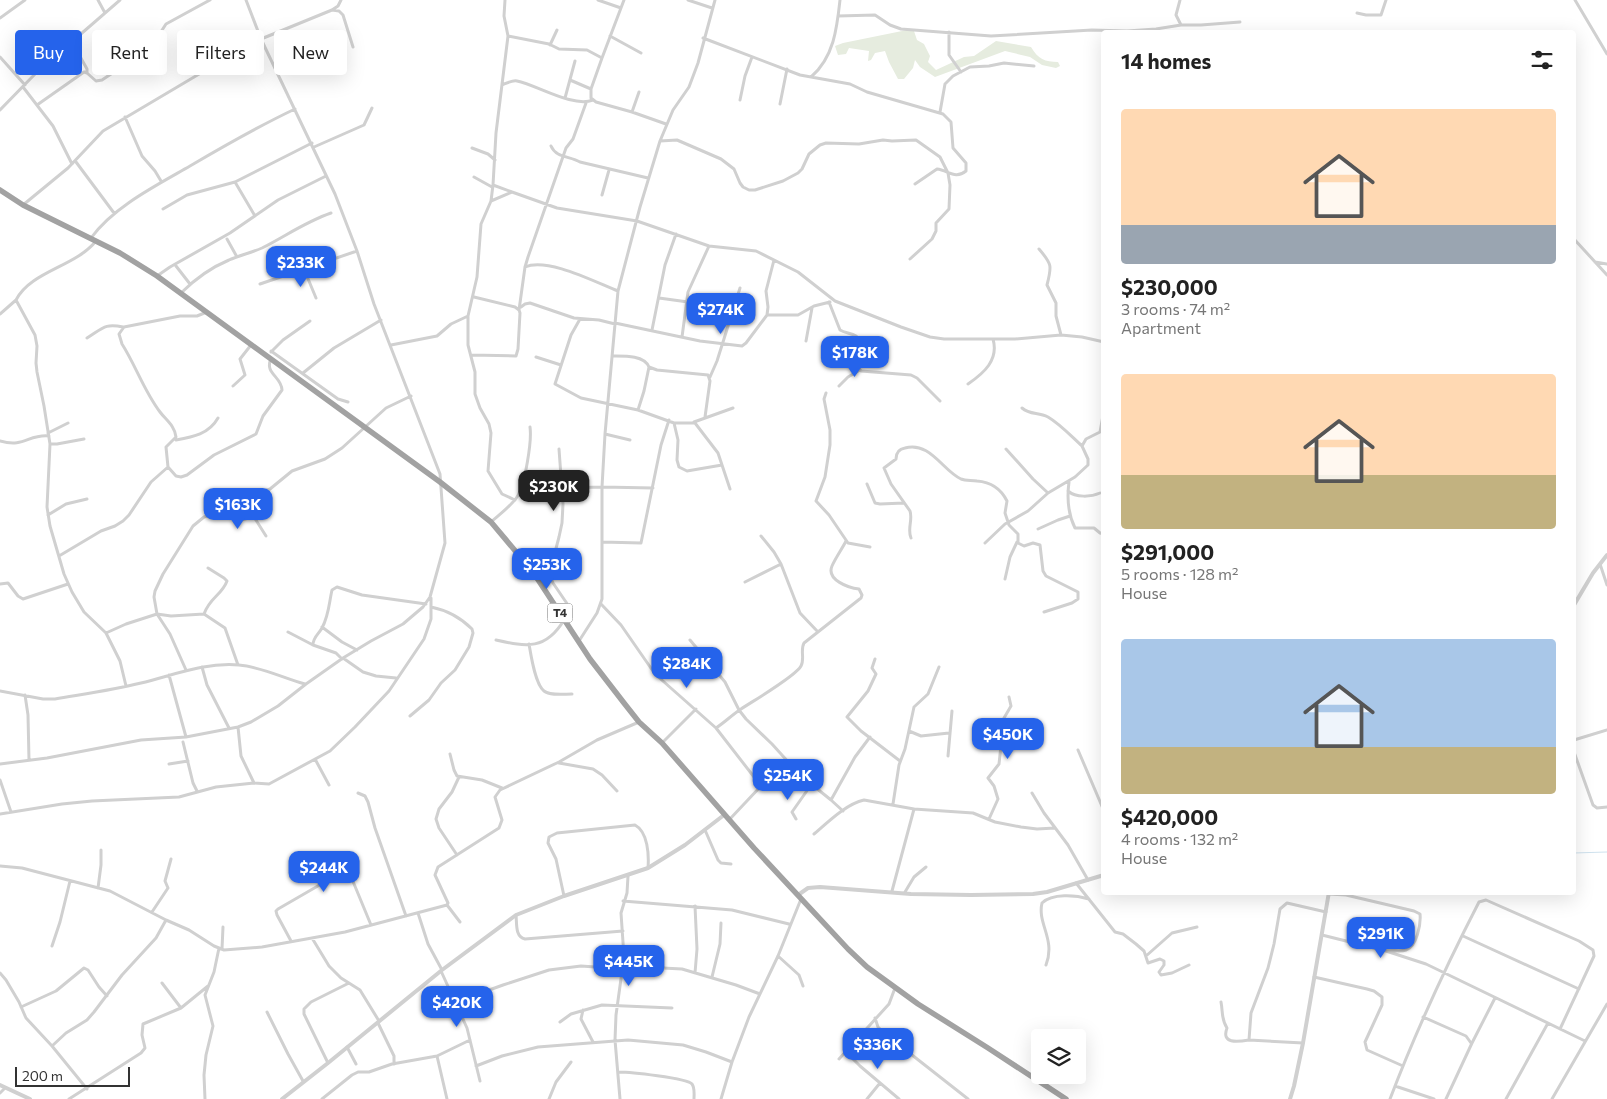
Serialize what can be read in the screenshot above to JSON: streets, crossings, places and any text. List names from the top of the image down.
{
  "streets": {
    "highway": ["T4"]
  },
  "scale_bar": "200 m",
  "page": {
    "chip": [
      "Buy",
      "Rent",
      "Filters",
      "New"
    ],
    "heading": "14 homes",
    "list": [
      {
        "name": "$230,000",
        "note": "3 rooms · 74 m² · Apartment"
      },
      {
        "name": "$291,000",
        "note": "5 rooms · 128 m² · House"
      },
      {
        "name": "$420,000",
        "note": "4 rooms · 132 m² · House"
      }
    ],
    "price": [
      "$233K",
      "$274K",
      "$178K",
      "$230K",
      "$163K",
      "$253K",
      "$284K",
      "$450K",
      "$254K",
      "$244K",
      "$291K",
      "$445K",
      "$420K",
      "$336K"
    ],
    "scale": "200 m"
  }
}
